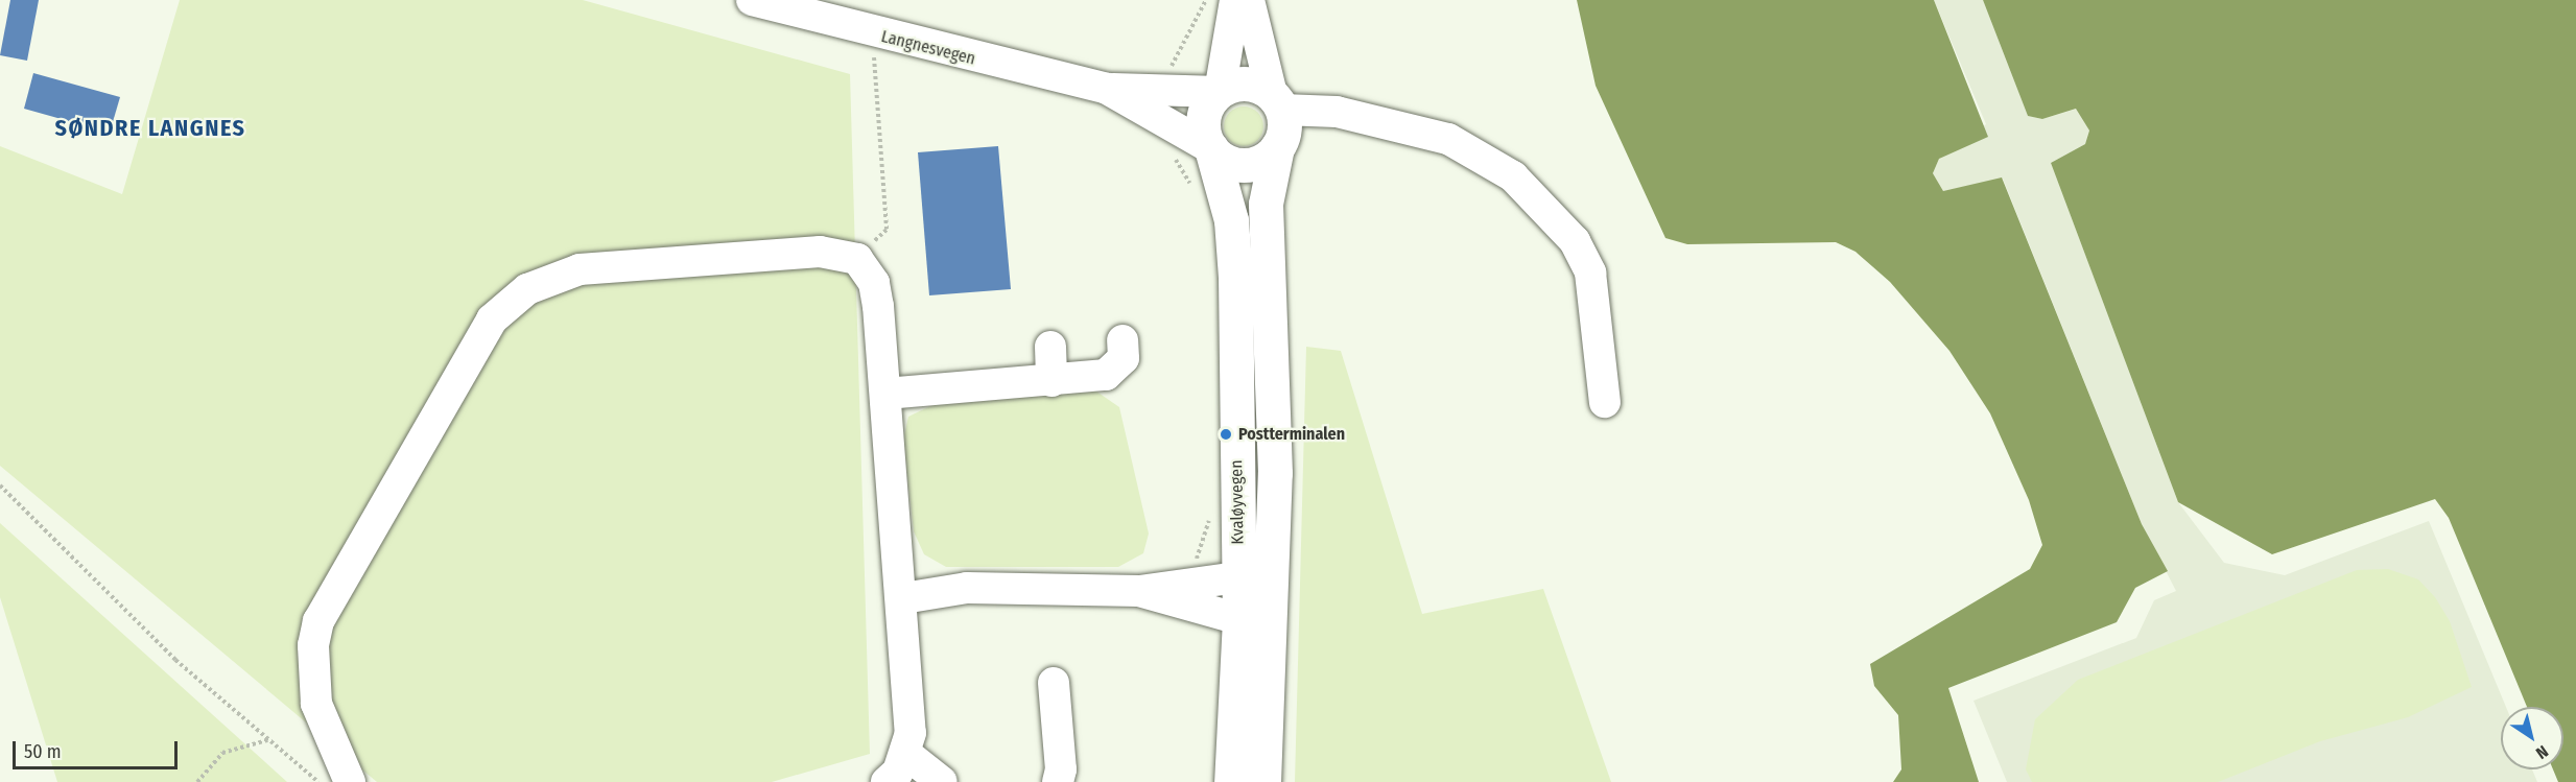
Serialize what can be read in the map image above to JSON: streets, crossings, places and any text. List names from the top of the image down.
{
  "streets": {
    "main road": ["Kvaløyvegen"],
    "street": ["Langnesvegen"]
  },
  "crossings": [
    ["Langnesvegen", "Kvaløyvegen"]
  ],
  "districts": ["SØNDRE LANGNES"],
  "places": ["Postterminalen"],
  "scale_bar": "50 m",
  "north": "bottom right"
}
